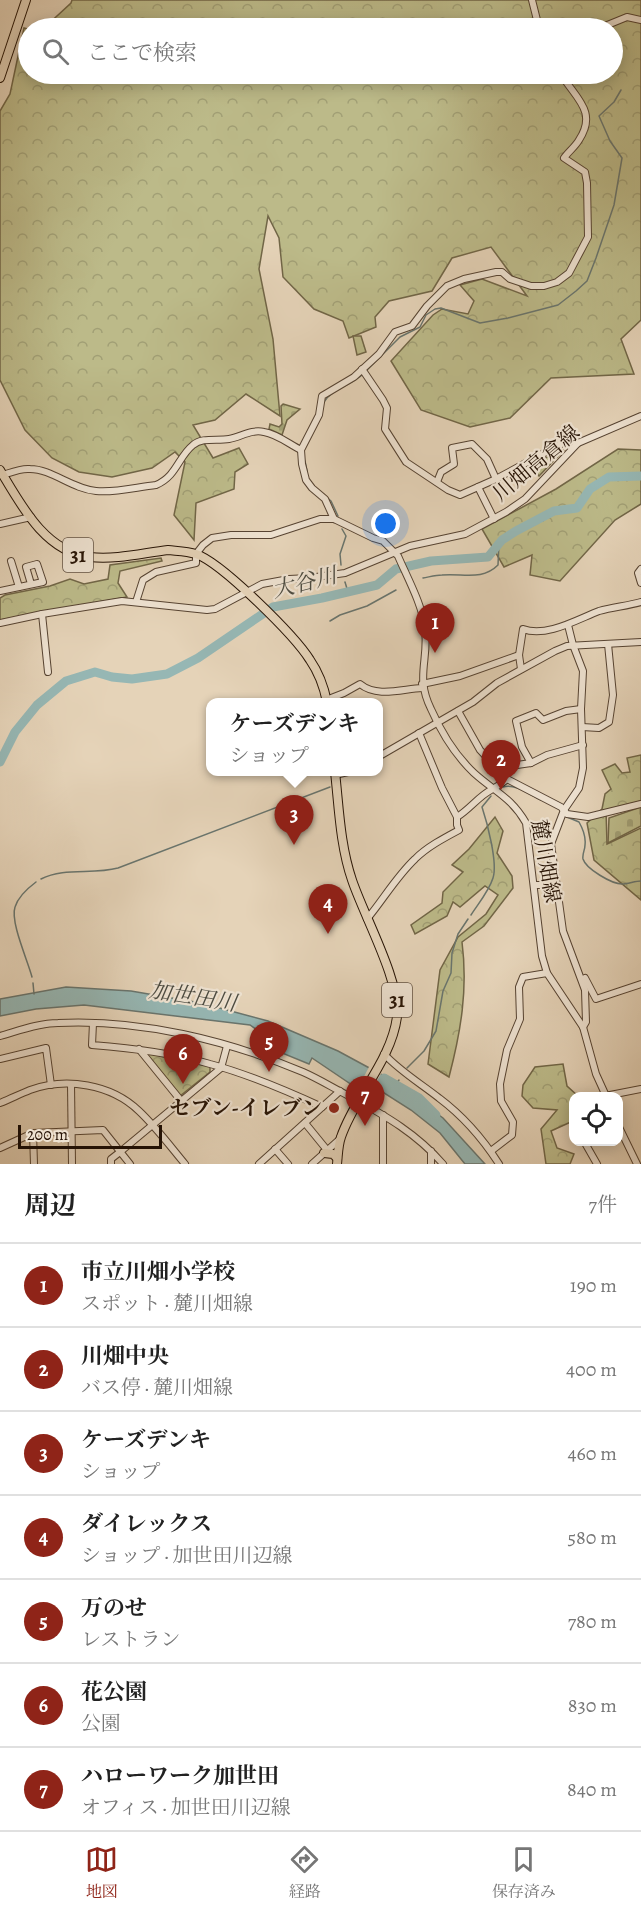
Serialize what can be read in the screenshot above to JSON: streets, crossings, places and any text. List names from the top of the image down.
{
  "streets": {
    "main road": ["31"],
    "street": ["川畑高倉線", "麓川畑線"]
  },
  "crossings": [
    ["川畑高倉線", "31"],
    ["川畑高倉線", "麓川畑線"]
  ],
  "water": ["大谷川", "加世田川"],
  "places": ["セブン-イレブン"],
  "scale_bar": "200 m",
  "page": {
    "search": "ここで検索",
    "pins": [
      "1",
      "2",
      "3",
      "4",
      "5",
      "6",
      "7"
    ],
    "popup": ["ケーズデンキ", "ショップ"],
    "scale": "200 m",
    "heading": ["周辺", "7件"],
    "list": [
      {
        "mark": "1",
        "name": "市立川畑小学校",
        "note": "スポット · 麓川畑線",
        "value": "190 m"
      },
      {
        "mark": "2",
        "name": "川畑中央",
        "note": "バス停 · 麓川畑線",
        "value": "400 m"
      },
      {
        "mark": "3",
        "name": "ケーズデンキ",
        "note": "ショップ",
        "value": "460 m"
      },
      {
        "mark": "4",
        "name": "ダイレックス",
        "note": "ショップ · 加世田川辺線",
        "value": "580 m"
      },
      {
        "mark": "5",
        "name": "万のせ",
        "note": "レストラン",
        "value": "780 m"
      },
      {
        "mark": "6",
        "name": "花公園",
        "note": "公園",
        "value": "830 m"
      },
      {
        "mark": "7",
        "name": "ハローワーク加世田",
        "note": "オフィス · 加世田川辺線",
        "value": "840 m"
      }
    ],
    "nav": ["地図", "経路", "保存済み"]
  }
}
